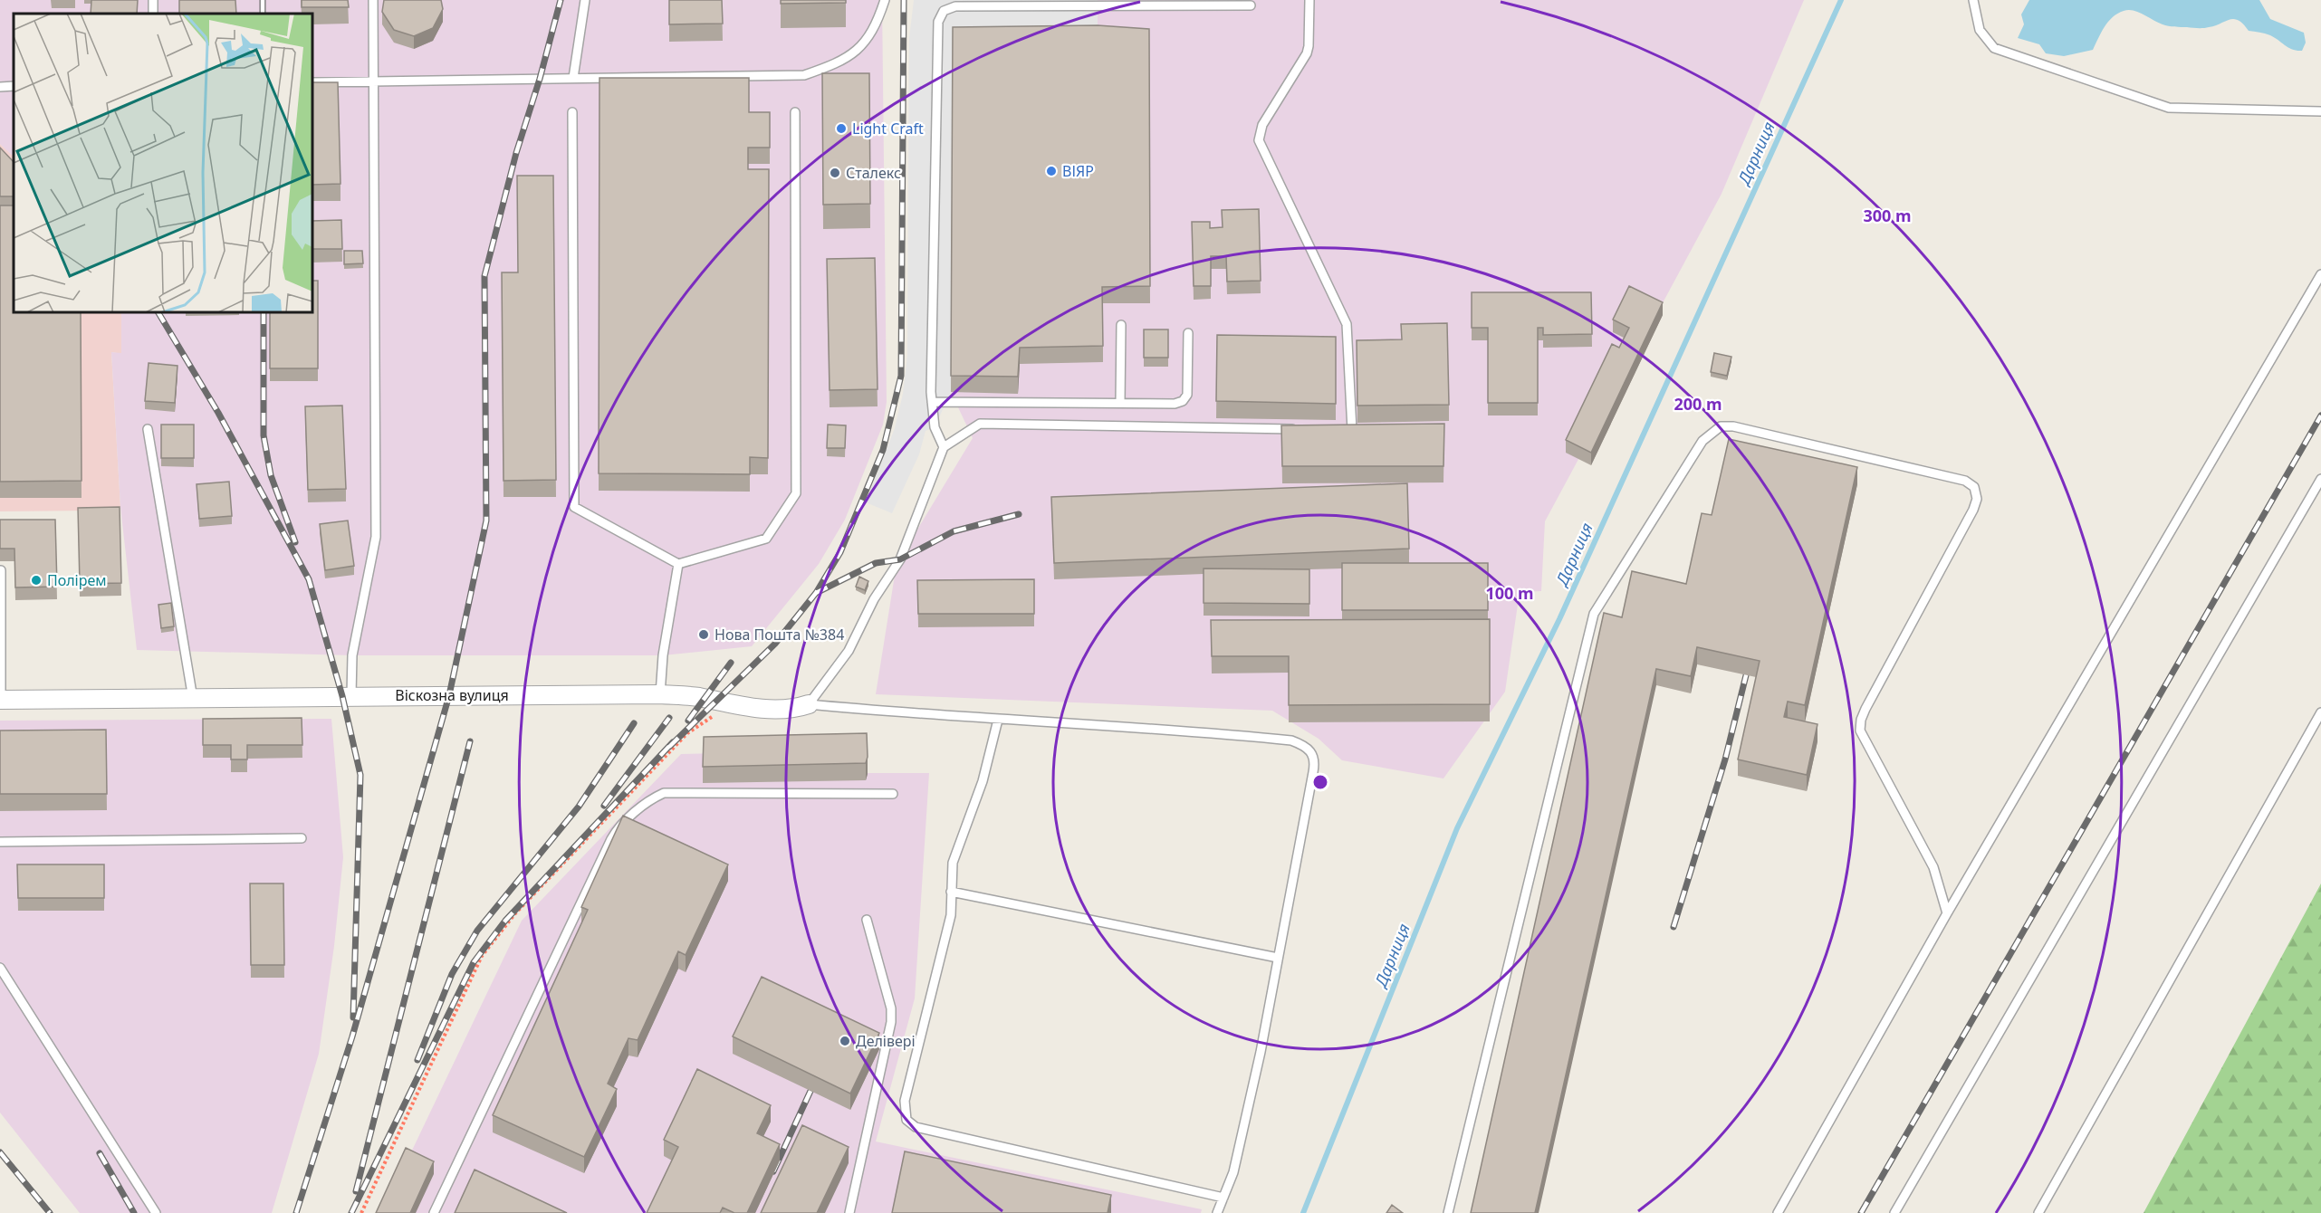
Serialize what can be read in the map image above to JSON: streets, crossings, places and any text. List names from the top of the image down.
{
  "streets": {
    "street": ["Віскозна вулиця"]
  },
  "water": ["Дарниця"],
  "places": [
    "Light Craft",
    "ВІЯР",
    "Сталекс",
    "Полірем",
    "Нова Пошта №384",
    "Делівері"
  ],
  "rings": ["300 m", "200 m", "100 m"]
}
